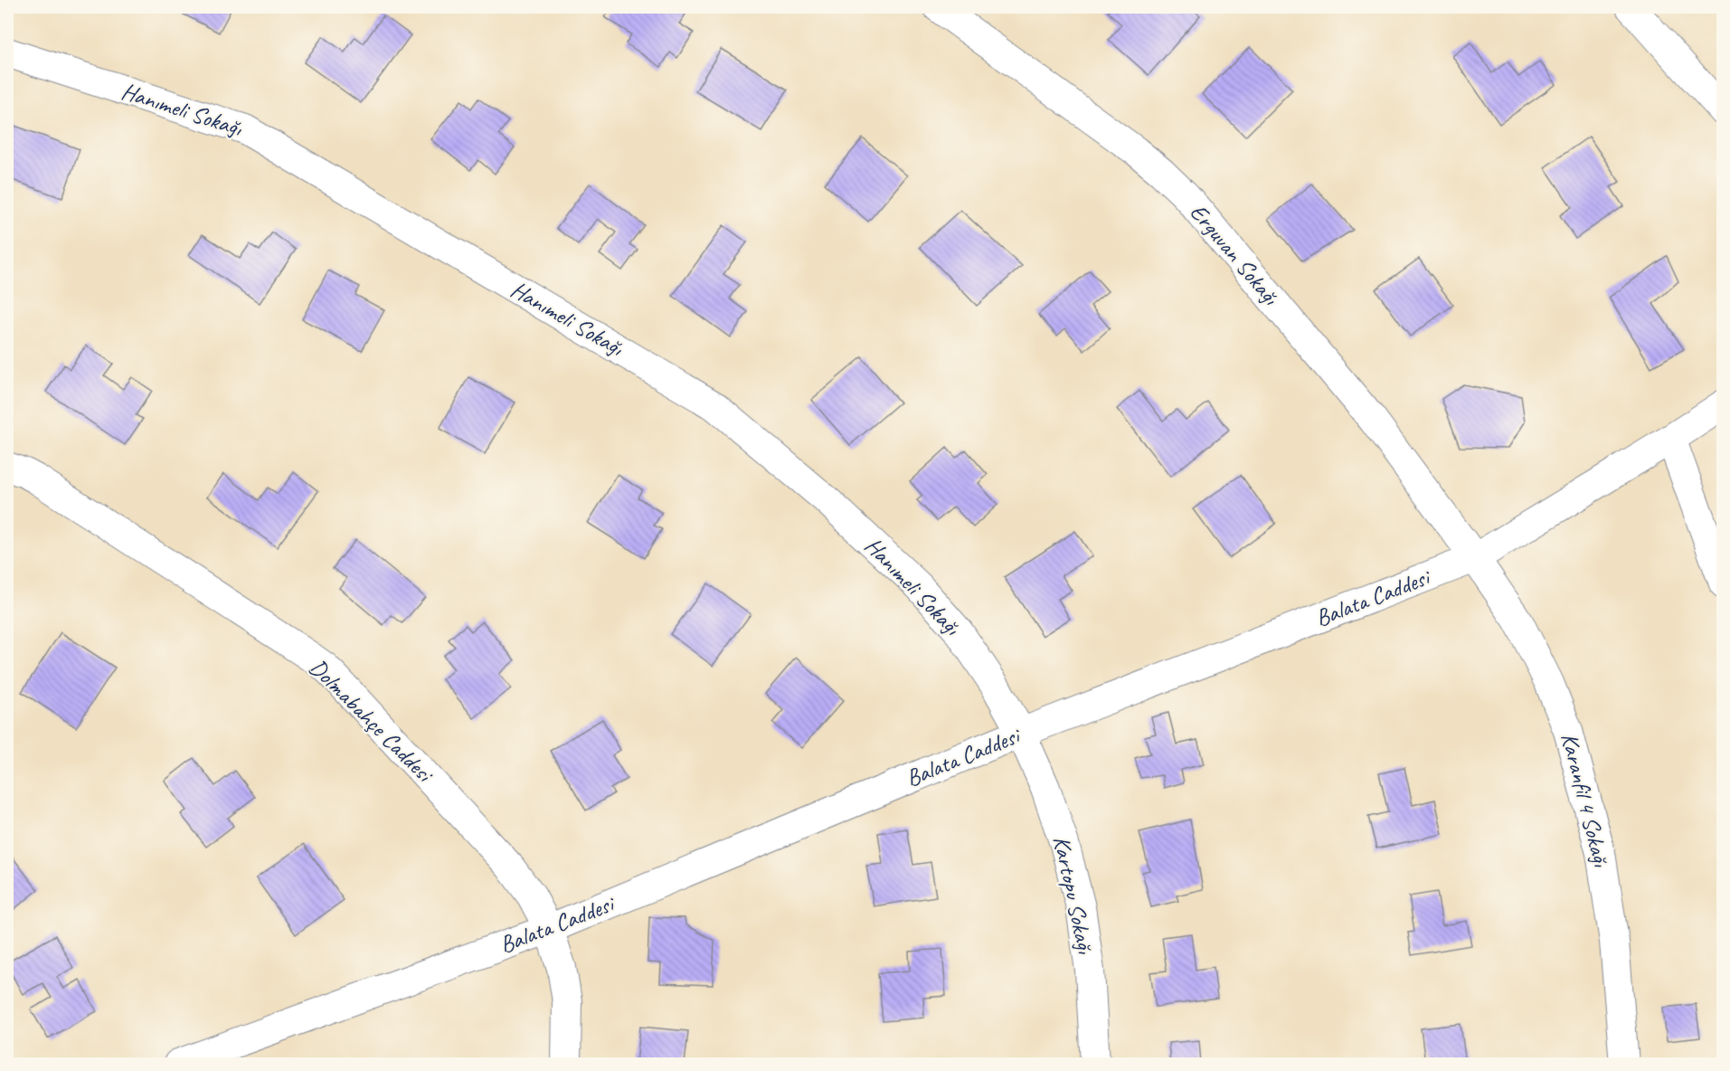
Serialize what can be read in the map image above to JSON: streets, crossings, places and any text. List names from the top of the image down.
{
  "streets": {
    "street": [
      "Hanımeli Sokağı",
      "Erguvan Sokağı",
      "Balata Caddesi",
      "Dolmabahçe Caddesi",
      "Karanfil 4 Sokağı",
      "Kartopu Sokağı"
    ]
  },
  "crossings": [
    ["Hanımeli Sokağı", "Balata Caddesi"],
    ["Hanımeli Sokağı", "Kartopu Sokağı"],
    ["Erguvan Sokağı", "Balata Caddesi"],
    ["Erguvan Sokağı", "Karanfil 4 Sokağı"],
    ["Balata Caddesi", "Dolmabahçe Caddesi"],
    ["Balata Caddesi", "Karanfil 4 Sokağı"],
    ["Balata Caddesi", "Kartopu Sokağı"]
  ]
}
